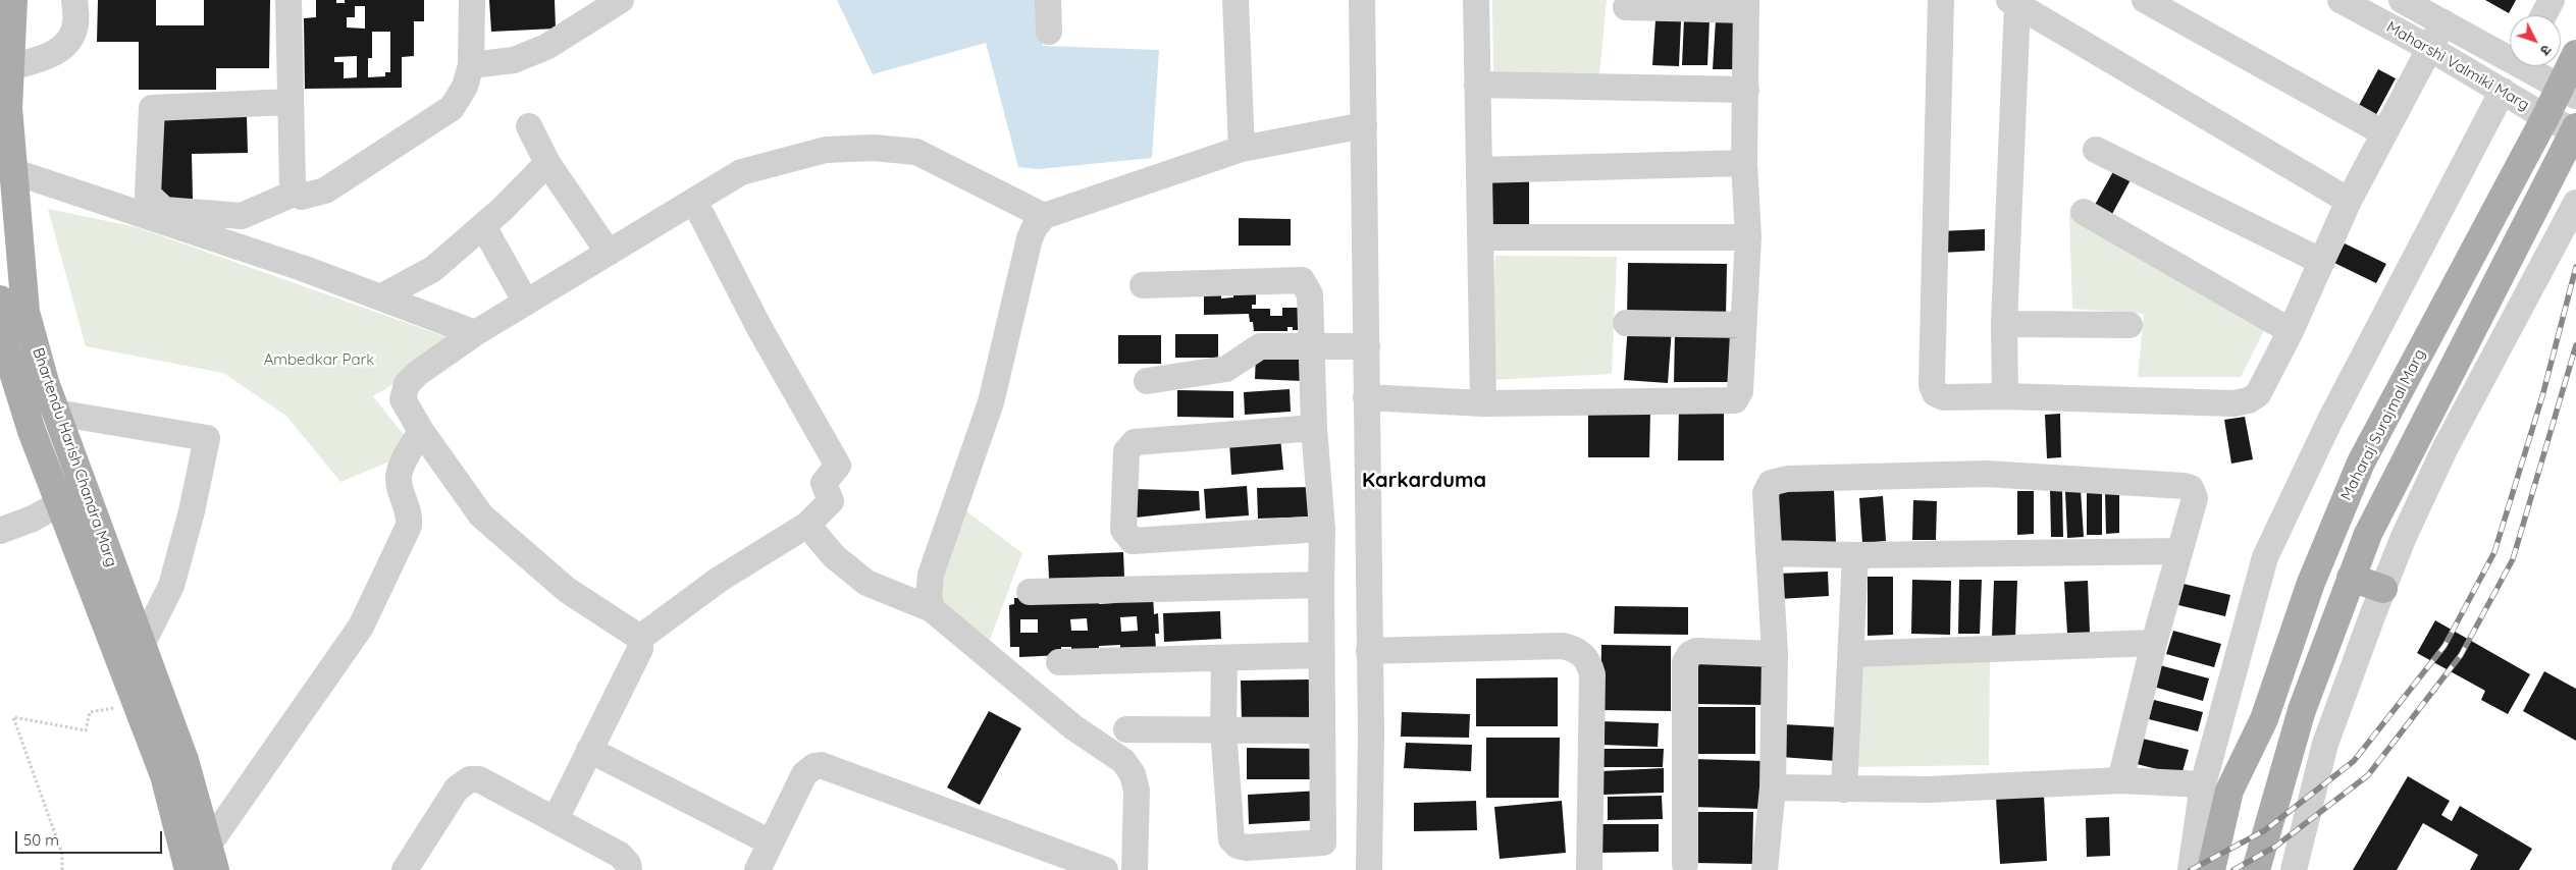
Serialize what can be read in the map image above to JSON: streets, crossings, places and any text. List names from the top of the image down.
{
  "streets": {
    "main road": ["Maharaj Surajmal Marg", "Bhartendu Harish Chandra Marg"],
    "street": ["Maharshi Valmiki Marg"]
  },
  "crossings": [
    ["Maharshi Valmiki Marg", "Maharaj Surajmal Marg"]
  ],
  "districts": ["Karkarduma"],
  "parks": ["Ambedkar Park"],
  "scale_bar": "50 m",
  "north": "bottom right"
}
